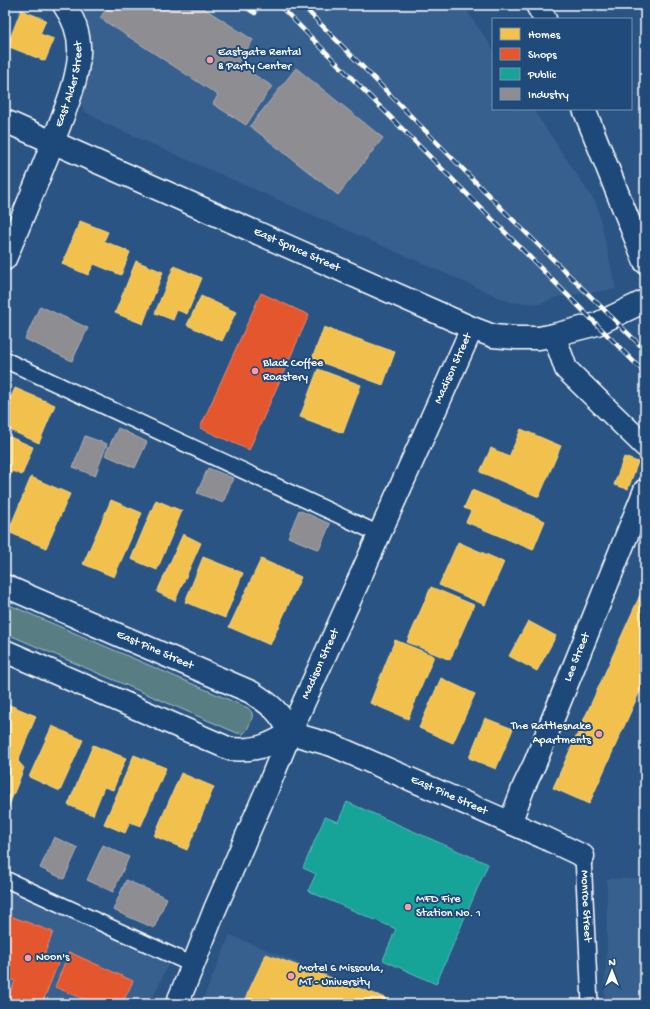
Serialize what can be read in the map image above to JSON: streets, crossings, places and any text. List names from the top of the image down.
{
  "streets": {
    "street": [
      "East Alder Street",
      "East Spruce Street",
      "Madison Street",
      "East Pine Street",
      "Lee Street"
    ],
    "lane": ["Monroe Street"]
  },
  "crossings": [
    ["East Alder Street", "East Spruce Street"],
    ["East Spruce Street", "Madison Street"],
    ["Madison Street", "East Pine Street"],
    ["East Pine Street", "Lee Street"],
    ["East Pine Street", "Monroe Street"]
  ],
  "places": [
    "Eastgate Rental & Party Center",
    "Black Coffee Roastery",
    "The Rattlesnake Apartments",
    "MFD Fire Station No. 1",
    "Noon's",
    "Motel 6 Missoula, MT - University"
  ],
  "legend": [
    "Homes",
    "Shops",
    "Public",
    "Industry"
  ],
  "north": "top"
}
